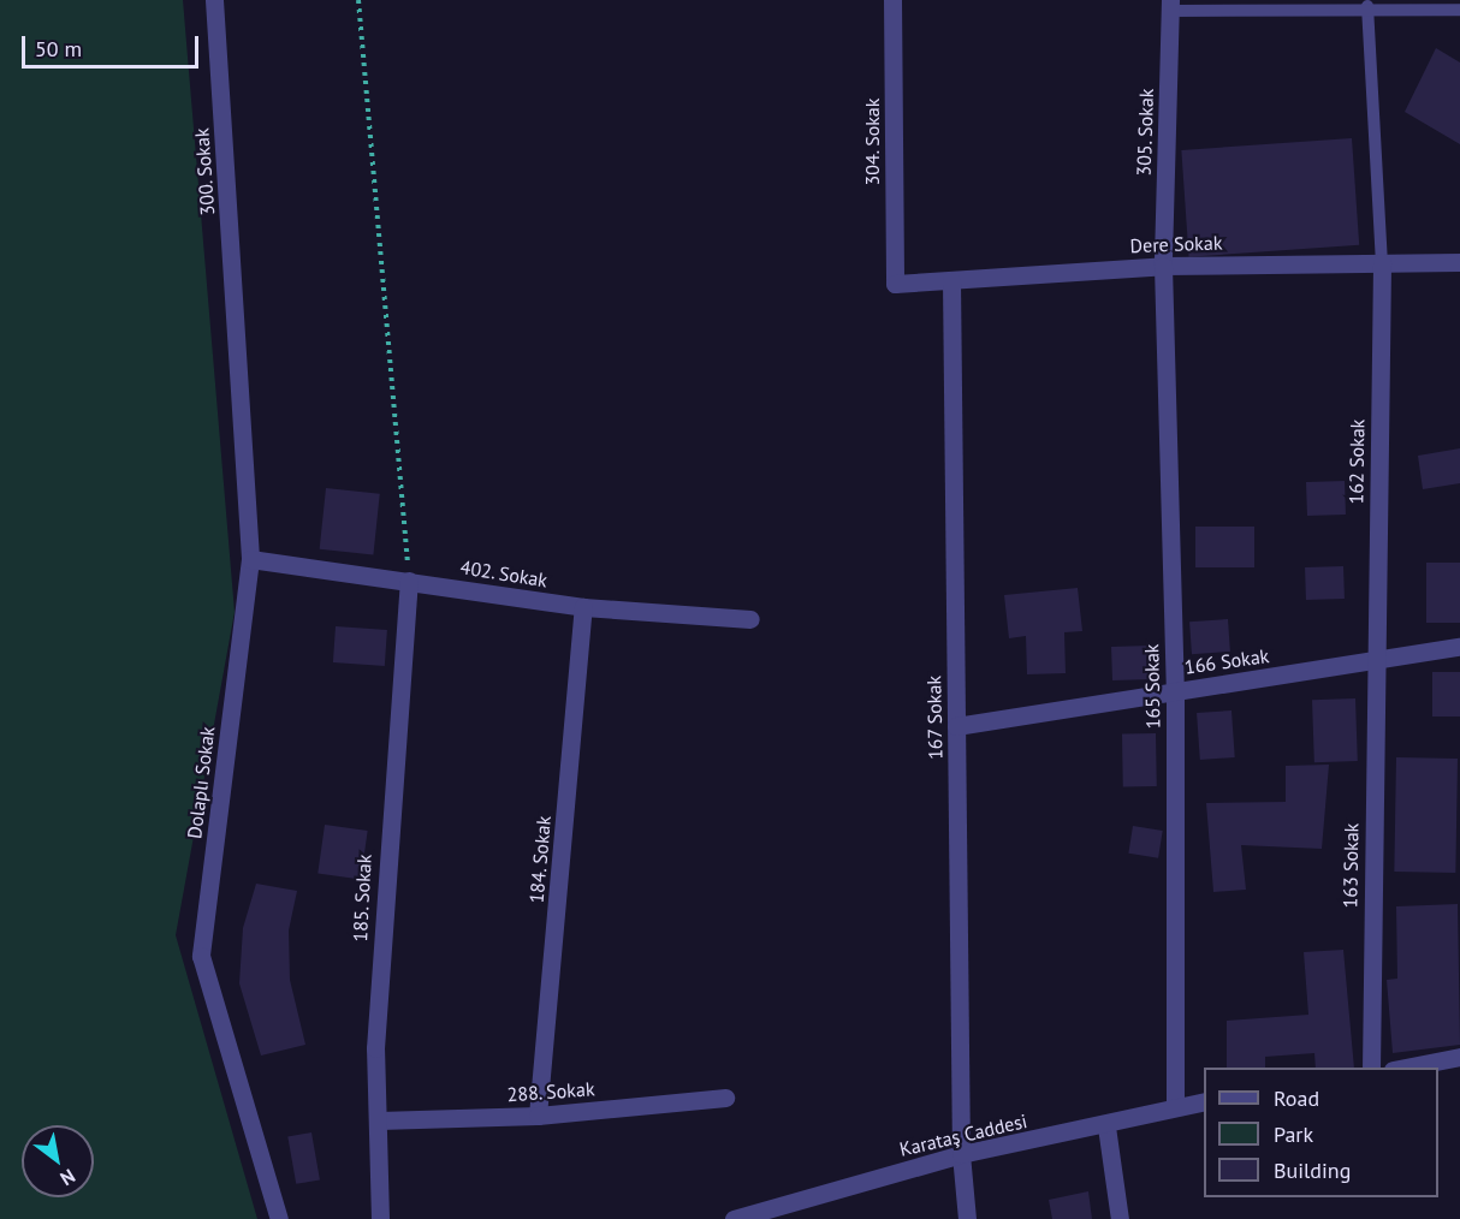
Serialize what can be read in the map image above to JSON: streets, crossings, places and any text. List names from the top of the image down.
{
  "streets": {
    "street": [
      "305. Sokak",
      "304. Sokak",
      "300. Sokak",
      "Dere Sokak",
      "162 Sokak",
      "402. Sokak",
      "166 Sokak",
      "165 Sokak",
      "167 Sokak",
      "Dolaplı Sokak",
      "184. Sokak",
      "163 Sokak",
      "185. Sokak",
      "288. Sokak",
      "Karataş Caddesi"
    ]
  },
  "crossings": [
    ["305. Sokak", "Dere Sokak"],
    ["305. Sokak", "165 Sokak"],
    ["304. Sokak", "Dere Sokak"],
    ["300. Sokak", "Dolaplı Sokak"],
    ["Dere Sokak", "162 Sokak"],
    ["Dere Sokak", "165 Sokak"],
    ["Dere Sokak", "167 Sokak"],
    ["162 Sokak", "166 Sokak"],
    ["162 Sokak", "163 Sokak"],
    ["402. Sokak", "Dolaplı Sokak"],
    ["402. Sokak", "184. Sokak"],
    ["402. Sokak", "185. Sokak"],
    ["166 Sokak", "165 Sokak"],
    ["166 Sokak", "167 Sokak"],
    ["166 Sokak", "163 Sokak"],
    ["165 Sokak", "Karataş Caddesi"],
    ["167 Sokak", "Karataş Caddesi"],
    ["184. Sokak", "288. Sokak"],
    ["185. Sokak", "288. Sokak"]
  ],
  "legend": ["Road", "Park", "Building"],
  "scale_bar": "50 m",
  "north": "bottom right"
}
